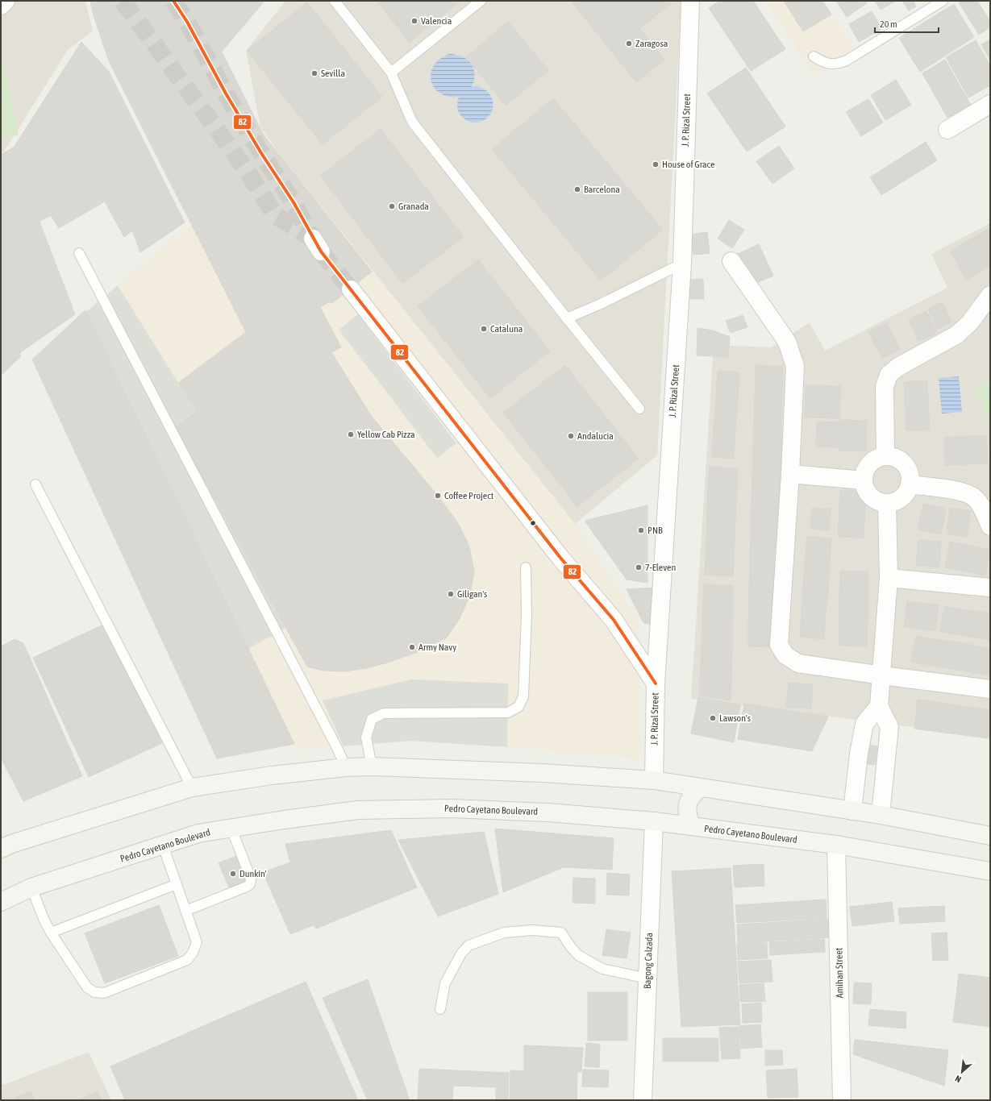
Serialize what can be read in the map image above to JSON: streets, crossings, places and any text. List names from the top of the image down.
{
  "streets": {
    "main road": ["Pedro Cayetano Boulevard"],
    "street": ["J. P. Rizal Street", "Bagong Calzada", "Amihan Street"]
  },
  "crossings": [
    ["Pedro Cayetano Boulevard", "Bagong Calzada"],
    ["Pedro Cayetano Boulevard", "Amihan Street"]
  ],
  "places": [
    "Valencia",
    "Zaragosa",
    "Sevilla",
    "House of Grace",
    "Barcelona",
    "Granada",
    "Cataluna",
    "Yellow Cab Pizza",
    "Andalucia",
    "Coffee Project",
    "PNB",
    "7-Eleven",
    "Giligan's",
    "Army Navy",
    "Lawson's",
    "Dunkin'"
  ],
  "lines": ["transit line 82"],
  "scale_bar": "20 m",
  "north": "bottom left"
}
